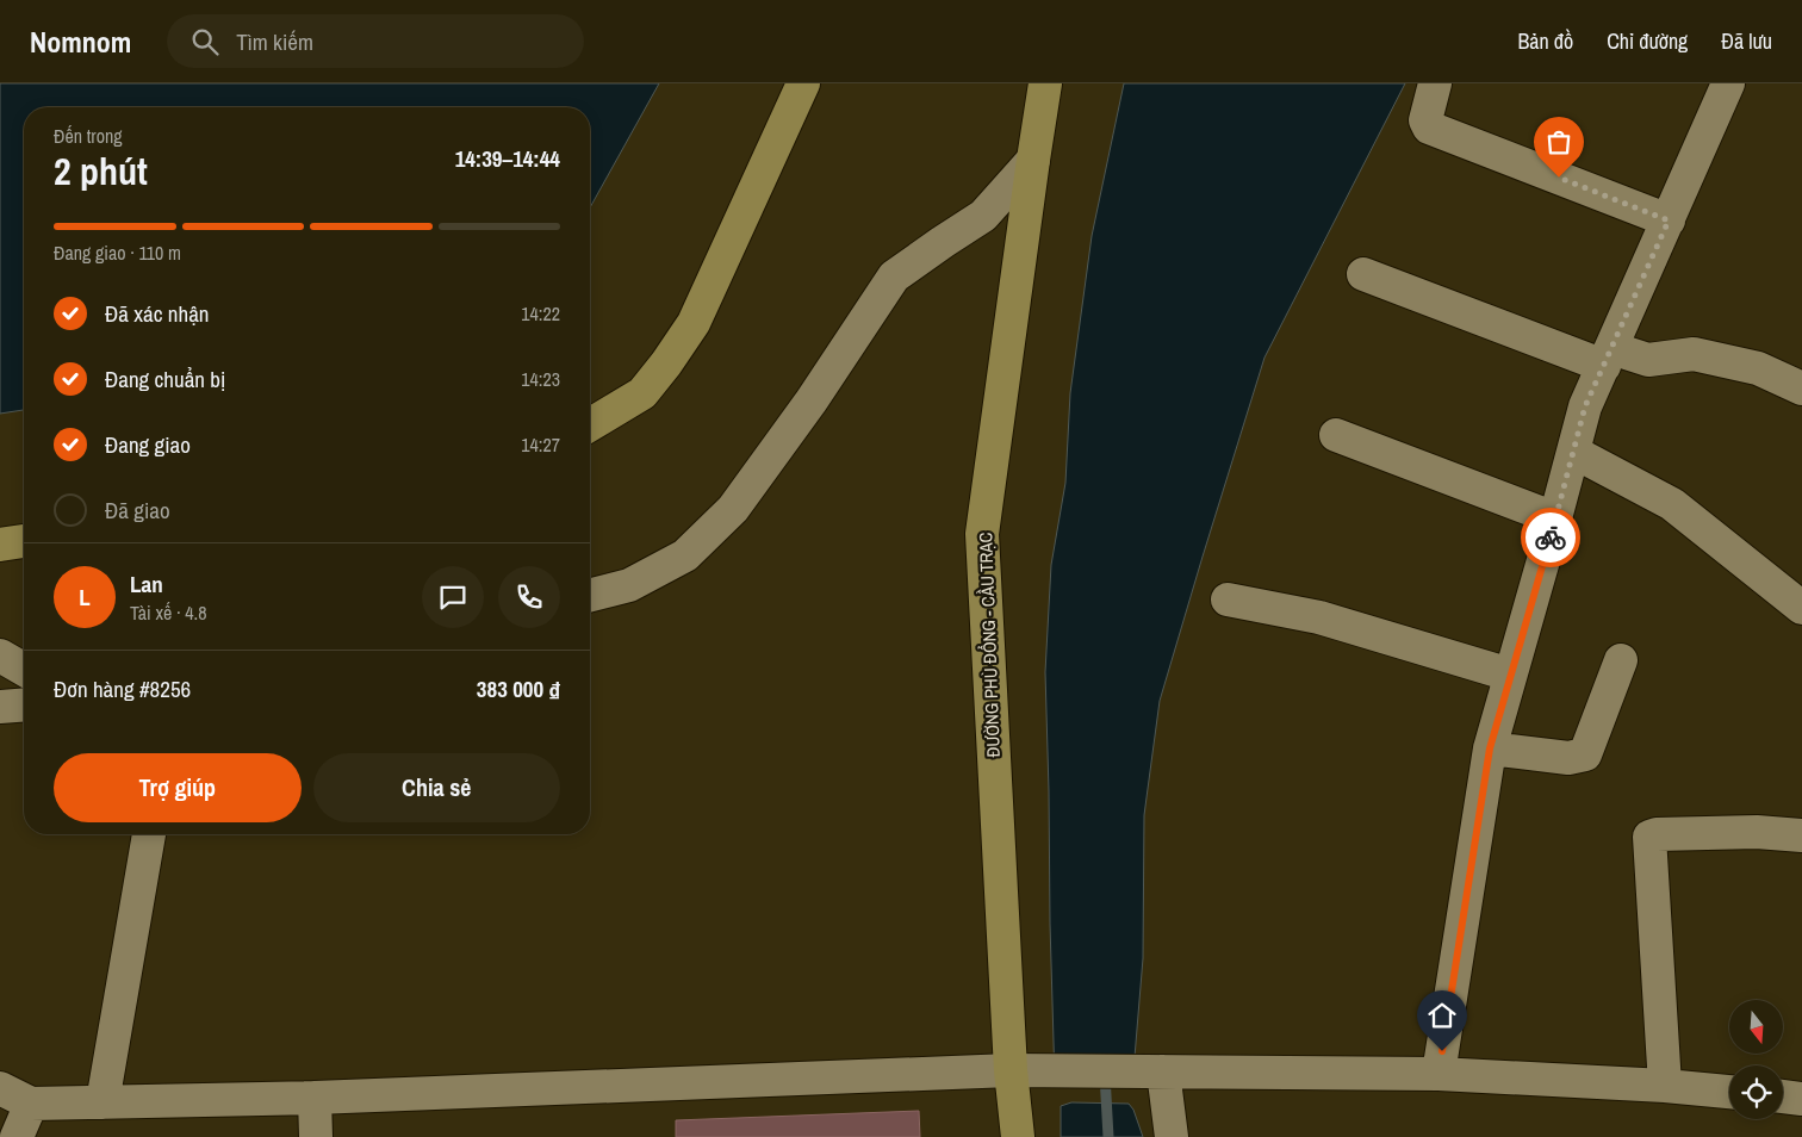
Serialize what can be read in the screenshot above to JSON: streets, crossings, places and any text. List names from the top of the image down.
{
  "streets": {
    "main road": ["ĐƯỜNG PHÙ ĐỔNG - CẦU TRẠC"]
  },
  "north": "bottom",
  "page": {
    "header": "Nomnom",
    "search": "Tìm kiếm",
    "nav": ["Bản đồ", "Chỉ đường", "Đã lưu"],
    "heading": ["2 phút", "Đến trong", "14:39–14:44"],
    "panel": [
      "Lan",
      "Tài xế · 4.8",
      "Đơn hàng #8256",
      "383 000 ₫"
    ],
    "bar": "Đang giao · 110 m",
    "list": [
      ["Đã xác nhận", "14:22"],
      ["Đang chuẩn bị", "14:23"],
      ["Đang giao", "14:27"],
      "Đã giao"
    ],
    "round": "L",
    "buttons": ["Trợ giúp", "Chia sẻ"]
  }
}
